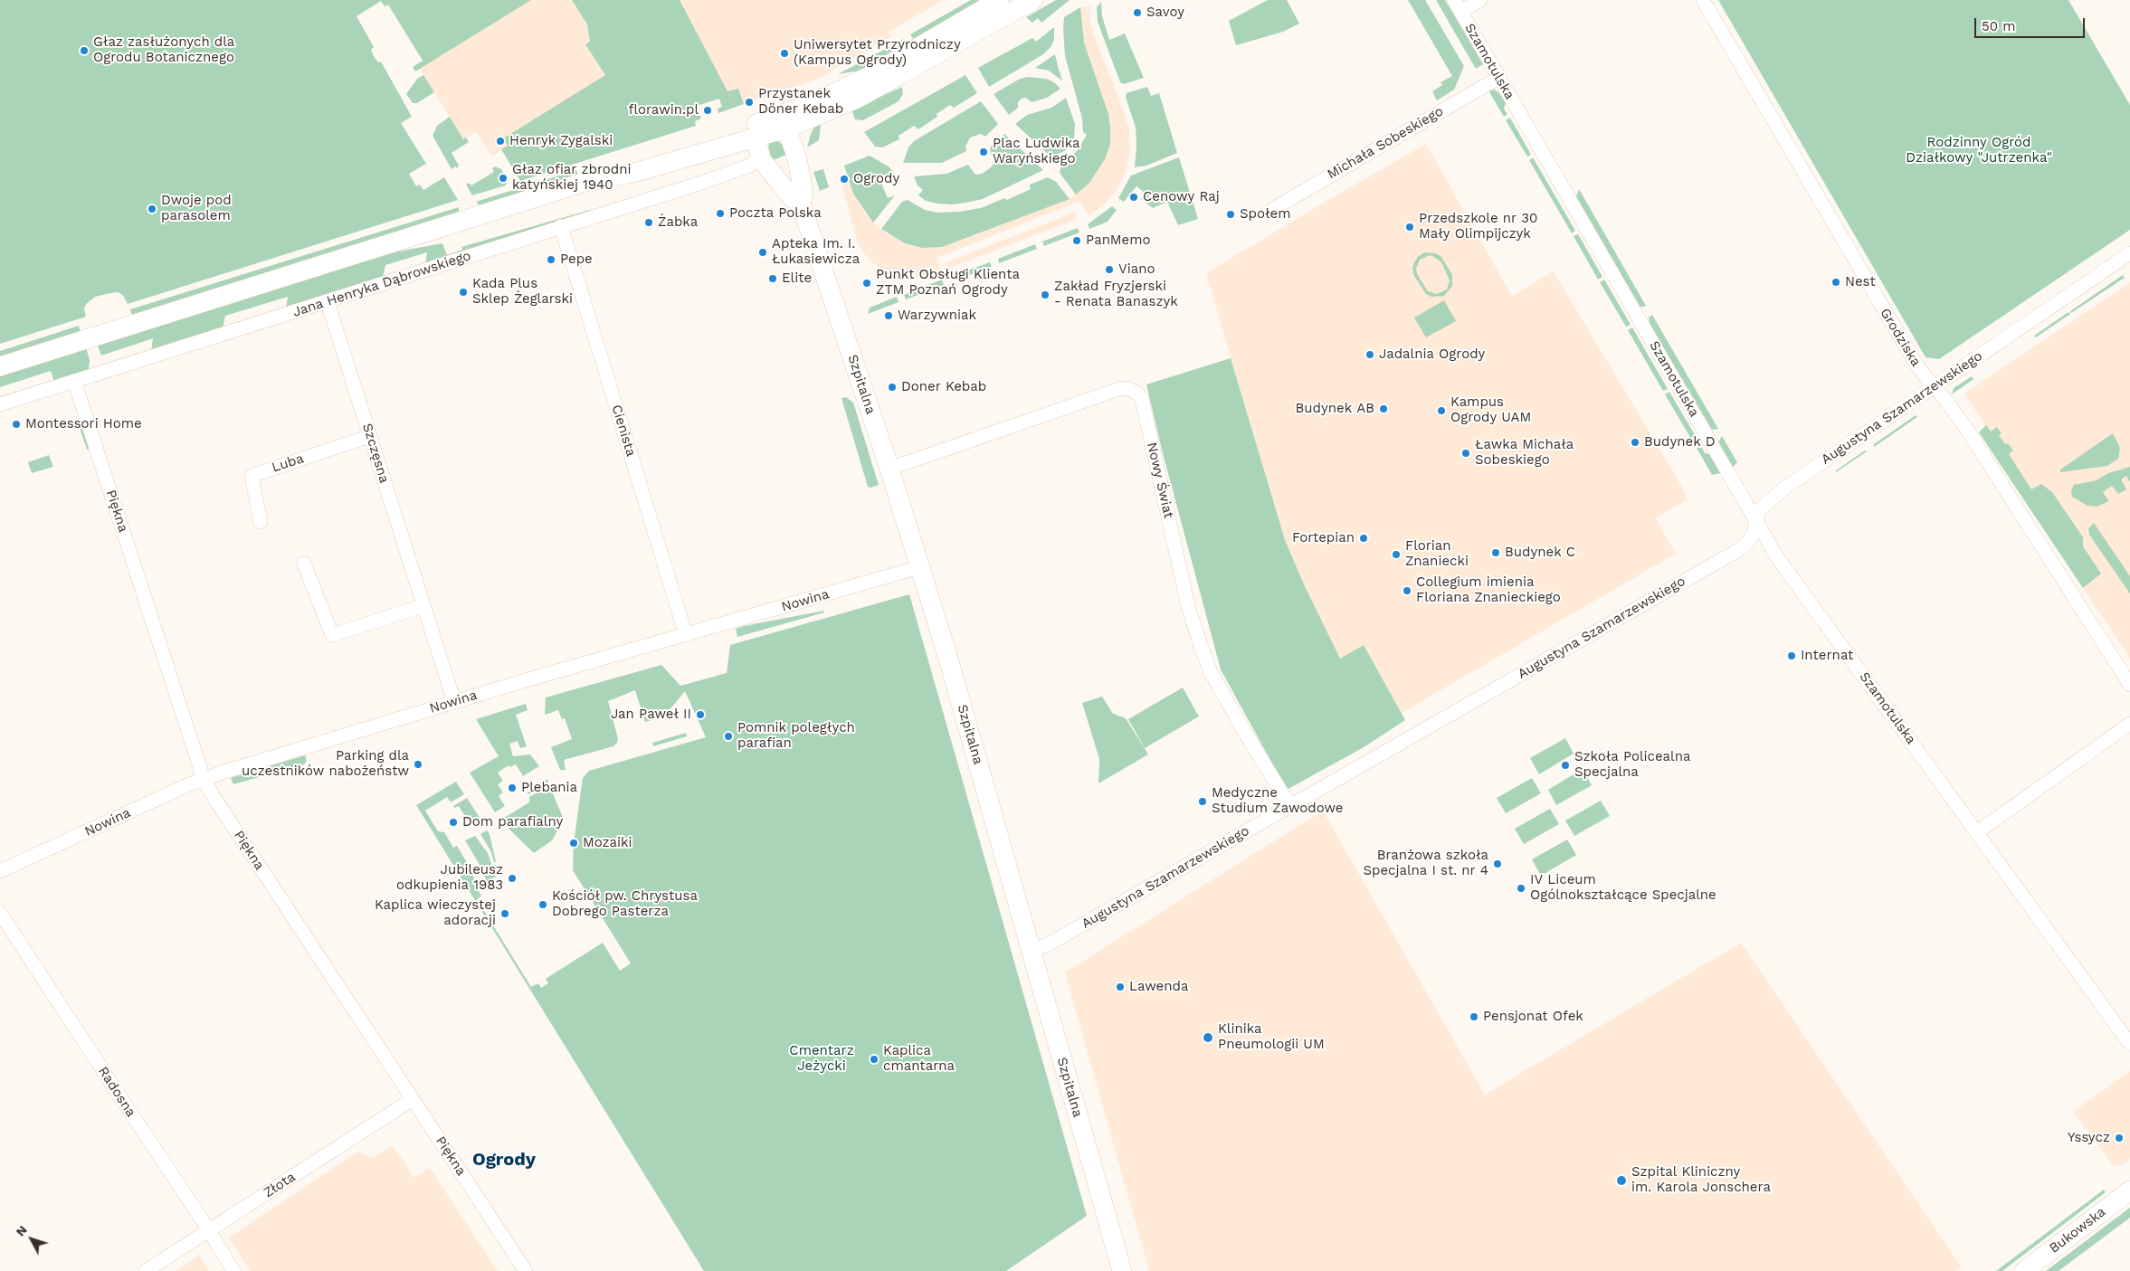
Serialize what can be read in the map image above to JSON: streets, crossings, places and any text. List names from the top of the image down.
{
  "streets": {
    "street": [
      "Szamotulska",
      "Michała Sobeskiego",
      "Jana Henryka Dąbrowskiego",
      "Grodziska",
      "Szpitalna",
      "Augustyna Szamarzewskiego",
      "Cienista",
      "Szczęsna",
      "Luba",
      "Nowy Świat",
      "Piękna",
      "Nowina",
      "Radosna",
      "Złota",
      "Bukowska"
    ]
  },
  "crossings": [
    ["Szamotulska", "Michała Sobeskiego"],
    ["Szamotulska", "Augustyna Szamarzewskiego"],
    ["Jana Henryka Dąbrowskiego", "Szpitalna"],
    ["Jana Henryka Dąbrowskiego", "Cienista"],
    ["Jana Henryka Dąbrowskiego", "Szczęsna"],
    ["Jana Henryka Dąbrowskiego", "Piękna"],
    ["Grodziska", "Augustyna Szamarzewskiego"],
    ["Szpitalna", "Augustyna Szamarzewskiego"],
    ["Szpitalna", "Nowy Świat"],
    ["Szpitalna", "Nowina"],
    ["Augustyna Szamarzewskiego", "Nowy Świat"],
    ["Cienista", "Nowina"],
    ["Szczęsna", "Luba"],
    ["Szczęsna", "Nowina"],
    ["Piękna", "Nowina"],
    ["Piękna", "Złota"],
    ["Radosna", "Złota"]
  ],
  "districts": ["Ogrody"],
  "parks": ["Rodzinny Ogród Działkowy \"Jutrzenka\"", "Cmentarz Jeżycki"],
  "places": [
    "Savoy",
    "Głaz zasłużonych dla Ogrodu Botanicznego",
    "Uniwersytet Przyrodniczy (Kampus Ogrody)",
    "Przystanek Döner Kebab",
    "florawin.pl",
    "Henryk Zygalski",
    "Plac Ludwika Waryńskiego",
    "Głaz ofiar zbrodni katyńskiej 1940",
    "Ogrody",
    "Cenowy Raj",
    "Dwoje pod parasolem",
    "Poczta Polska",
    "Społem",
    "Żabka",
    "Przedszkole nr 30 Mały Olimpijczyk",
    "PanMemo",
    "Apteka Im. I. Łukasiewicza",
    "Pepe",
    "Viano",
    "Elite",
    "Nest",
    "Punkt Obsługi Klienta ZTM Poznań Ogrody",
    "Kada Plus Sklep Żeglarski",
    "Zakład Fryzjerski - Renata Banaszyk",
    "Warzywniak",
    "Jadalnia Ogrody",
    "Doner Kebab",
    "Budynek AB",
    "Kampus Ogrody UAM",
    "Montessori Home",
    "Budynek D",
    "Ławka Michała Sobeskiego",
    "Fortepian",
    "Budynek C",
    "Florian Znaniecki",
    "Collegium imienia Floriana Znanieckiego",
    "Internat",
    "Jan Paweł II",
    "Pomnik poległych parafian",
    "Parking dla uczestników nabożeństw",
    "Szkoła Policealna Specjalna",
    "Plebania",
    "Medyczne Studium Zawodowe",
    "Dom parafialny",
    "Mozaiki",
    "Branżowa szkoła Specjalna I st. nr 4",
    "Jubileusz odkupienia 1983",
    "IV Liceum Ogólnokształcące Specjalne",
    "Kościół pw. Chrystusa Dobrego Pasterza",
    "Kaplica wieczystej adoracji",
    "Lawenda",
    "Pensjonat Ofek",
    "Klinika Pneumologii UM",
    "Kaplica cmantarna",
    "Yssycz",
    "Szpital Kliniczny im. Karola Jonschera"
  ],
  "scale_bar": "50 m",
  "north": "top left"
}
